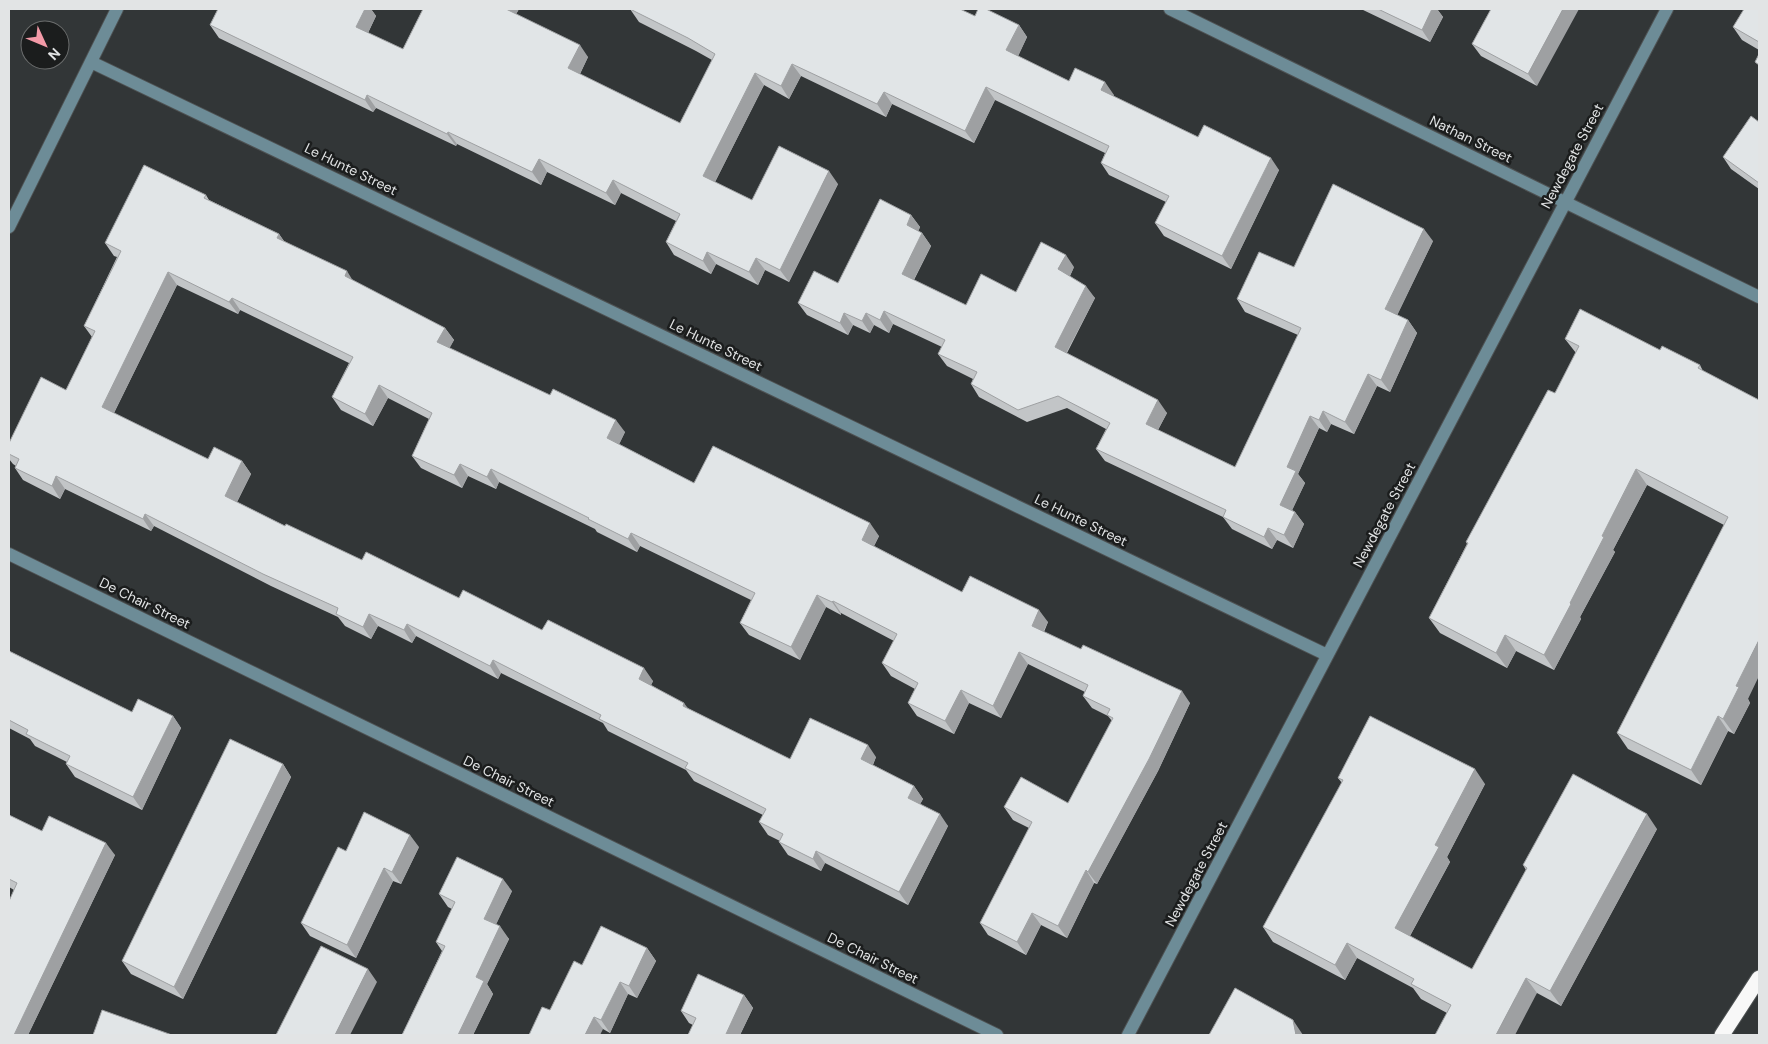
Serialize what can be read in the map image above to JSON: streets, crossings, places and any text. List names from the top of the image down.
{
  "streets": {
    "street": [
      "Nathan Street",
      "Newdegate Street",
      "Le Hunte Street",
      "De Chair Street"
    ]
  },
  "crossings": [
    ["Nathan Street", "Newdegate Street"],
    ["Newdegate Street", "Le Hunte Street"]
  ],
  "north": "bottom right"
}
